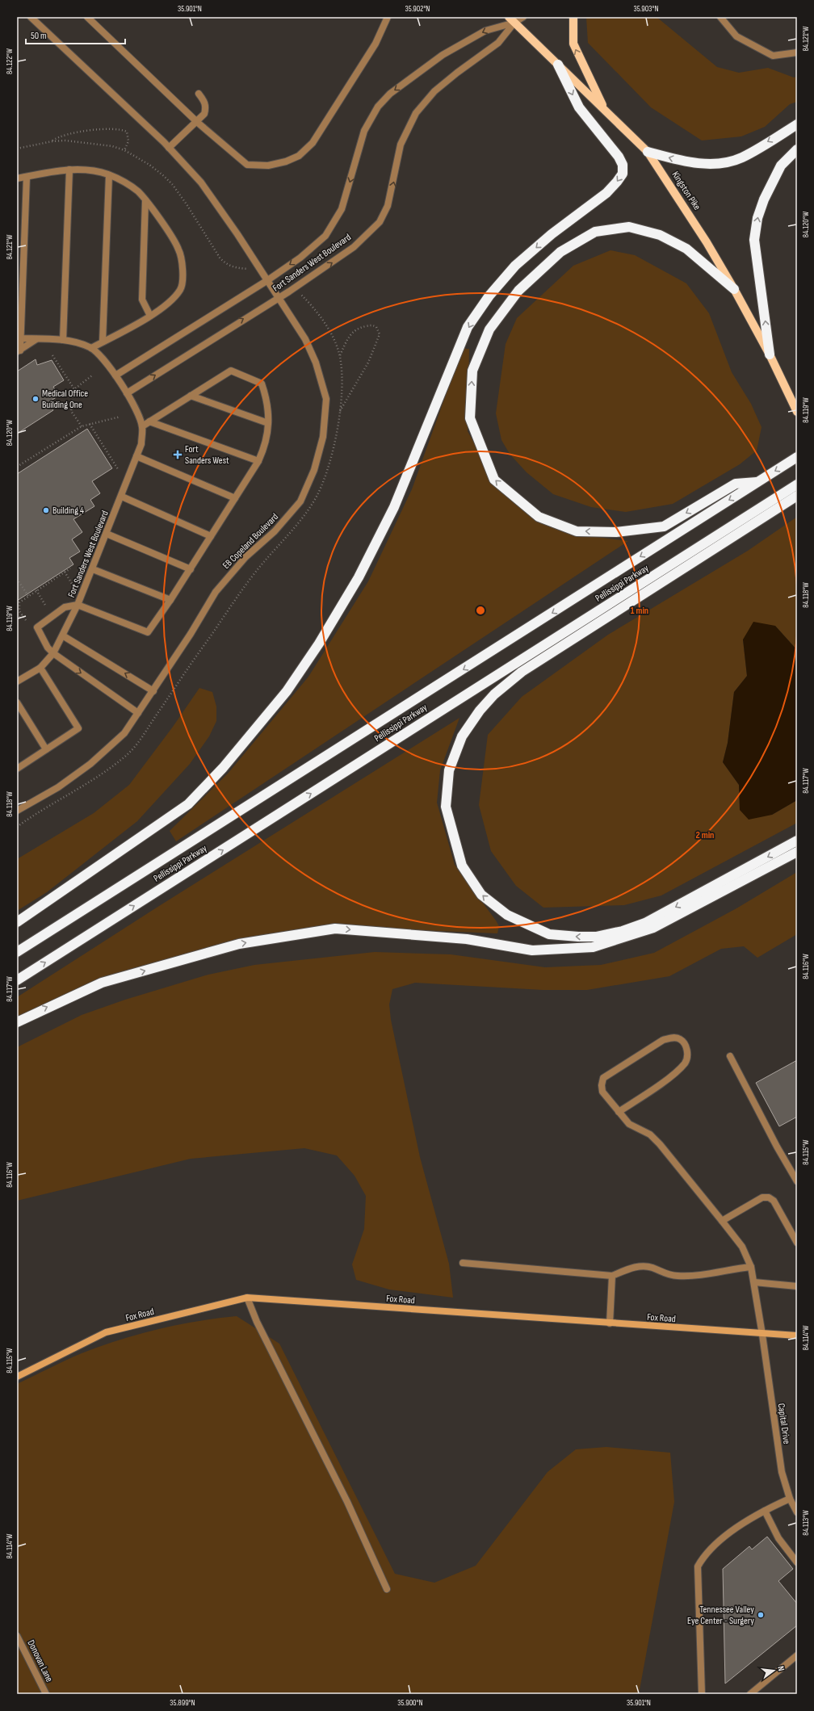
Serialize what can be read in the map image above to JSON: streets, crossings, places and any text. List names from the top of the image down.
{
  "streets": {
    "highway": ["Pellissippi Parkway"],
    "main road": ["Kingston Pike"],
    "street": [
      "Fort Sanders West Boulevard",
      "EB Copeland Boulevard",
      "Fox Road",
      "Capital Drive",
      "Donovan Lane"
    ]
  },
  "crossings": [
    ["Kingston Pike", "Fort Sanders West Boulevard"],
    ["Fort Sanders West Boulevard", "EB Copeland Boulevard"],
    ["Fox Road", "Capital Drive"]
  ],
  "places": {
    "other": ["Medical Office Building One", "Building 4", "Tennessee Valley Eye Center - Surgery"],
    "health": ["Fort Sanders West"]
  },
  "scale_bar": "50 m",
  "north": "right",
  "coordinates": [
    "35.901°N",
    "35.902°N",
    "35.903°N",
    "84.121°W",
    "84.122°W",
    "84.120°W",
    "84.119°W",
    "84.118°W",
    "84.117°W",
    "84.116°W",
    "84.115°W",
    "84.114°W",
    "84.113°W",
    "35.899°N",
    "35.900°N"
  ],
  "rings": ["1 min", "2 min"]
}
